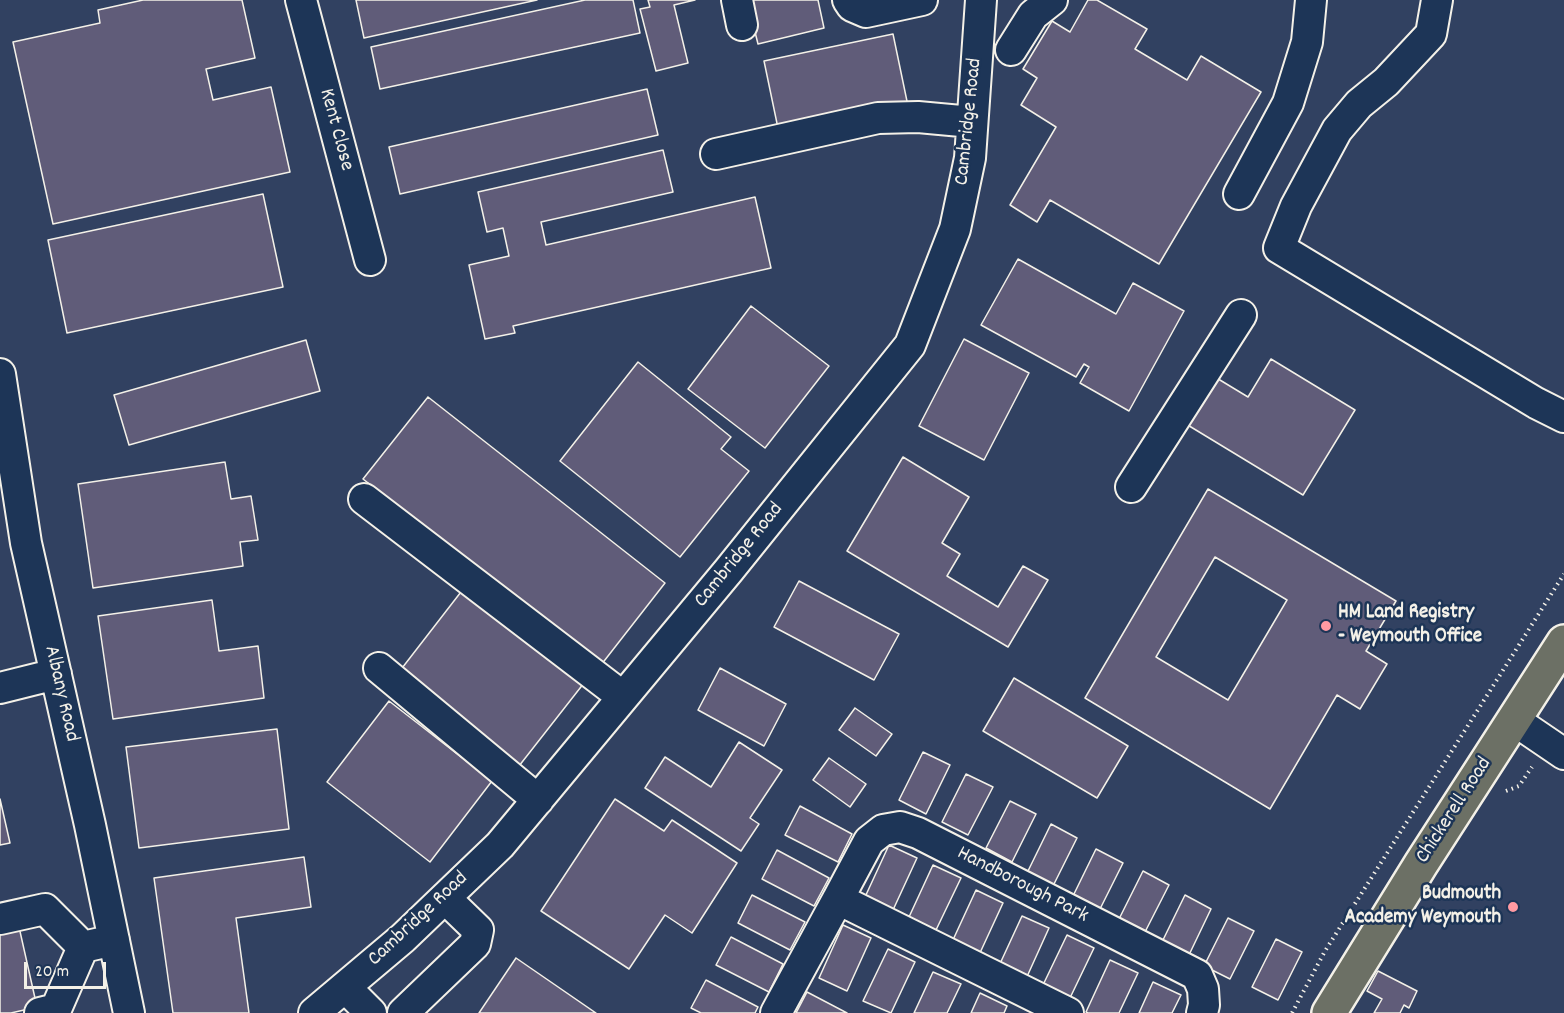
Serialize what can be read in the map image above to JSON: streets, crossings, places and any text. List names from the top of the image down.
{
  "streets": {
    "main road": ["Chickerell Road"],
    "street": [
      "Cambridge Road",
      "Kent Close",
      "Albany Road",
      "Handborough Park"
    ]
  },
  "places": ["HM Land Registry - Weymouth Office", "Budmouth Academy Weymouth"],
  "scale_bar": "20 m"
}
